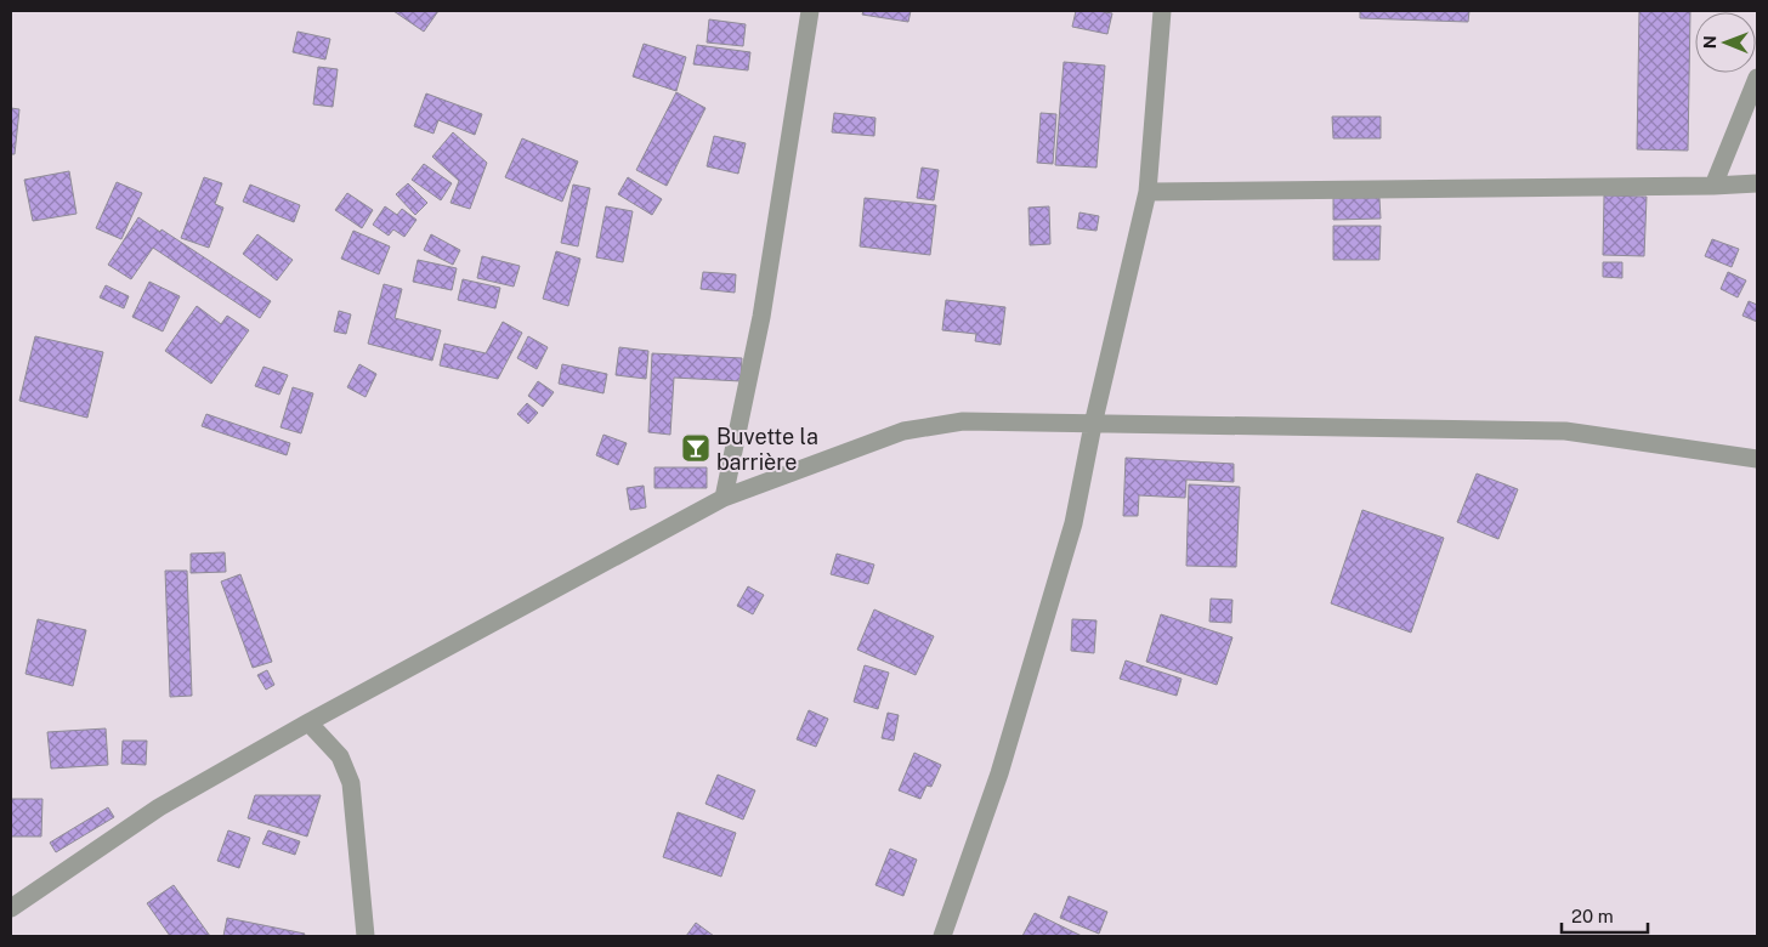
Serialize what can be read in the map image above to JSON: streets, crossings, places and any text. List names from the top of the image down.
{
  "places": {
    "bar": ["Buvette la barrière"]
  },
  "scale_bar": "20 m",
  "north": "left"
}
